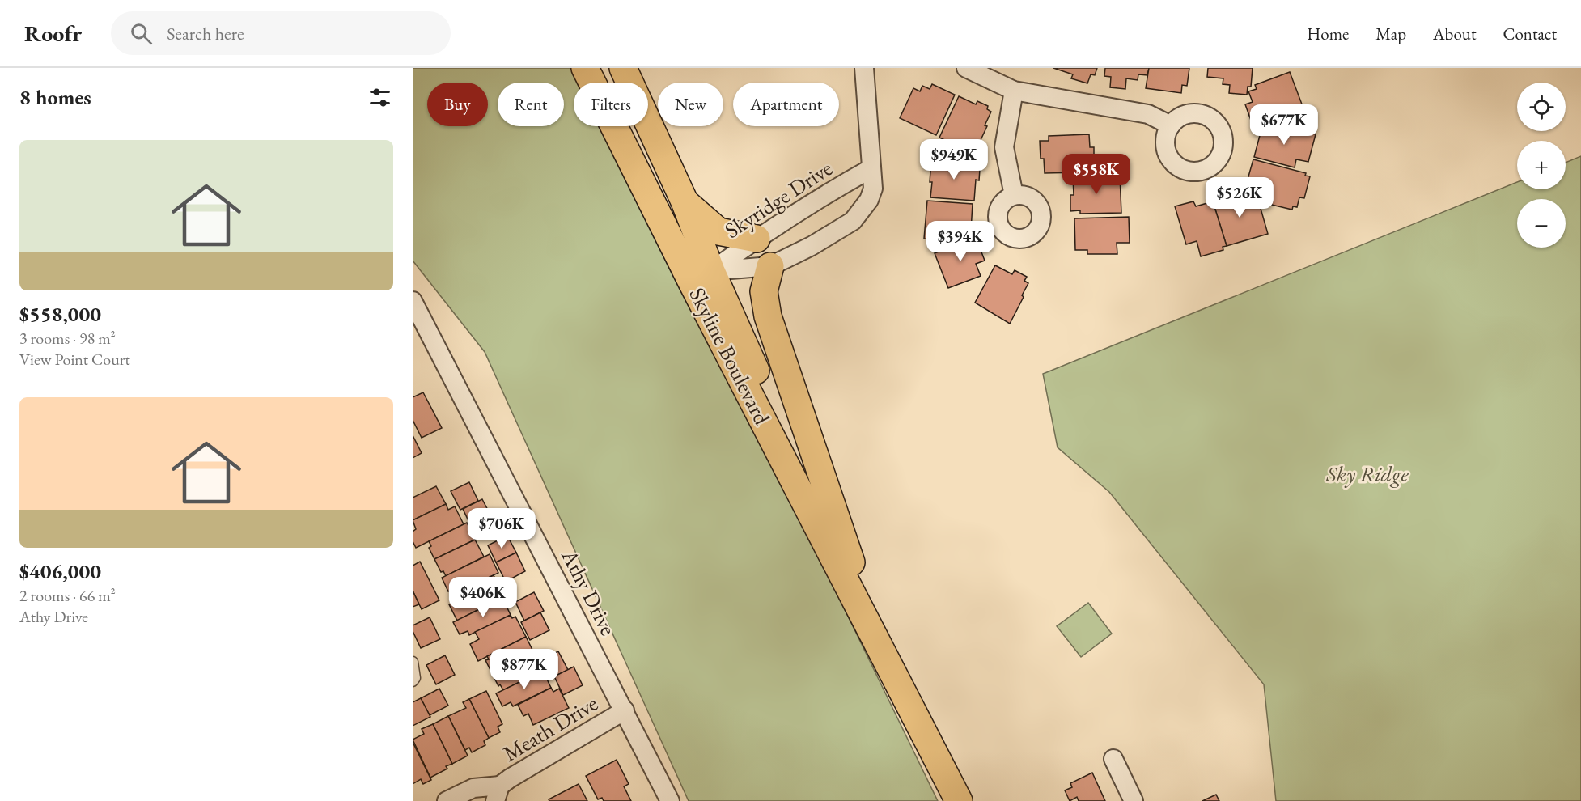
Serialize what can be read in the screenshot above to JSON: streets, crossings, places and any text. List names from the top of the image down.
{
  "streets": {
    "main road": ["Skyline Boulevard"],
    "street": ["Skyridge Drive", "Athy Drive", "Meath Drive"]
  },
  "crossings": [
    ["Skyridge Drive", "Skyline Boulevard"],
    ["Athy Drive", "Meath Drive"]
  ],
  "parks": ["Sky Ridge"],
  "page": {
    "header": "Roofr",
    "search": "Search here",
    "nav": [
      "Home",
      "Map",
      "About",
      "Contact"
    ],
    "heading": "8 homes",
    "map_buttons": ["+", "−"],
    "chip": [
      "Buy",
      "Rent",
      "Filters",
      "New",
      "Apartment"
    ],
    "price": [
      "$677K",
      "$949K",
      "$558K",
      "$526K",
      "$394K",
      "$706K",
      "$406K",
      "$877K"
    ],
    "list": [
      {
        "name": "$558,000",
        "note": "3 rooms · 98 m² · View Point Court"
      },
      {
        "name": "$406,000",
        "note": "2 rooms · 66 m² · Athy Drive"
      }
    ]
  }
}
